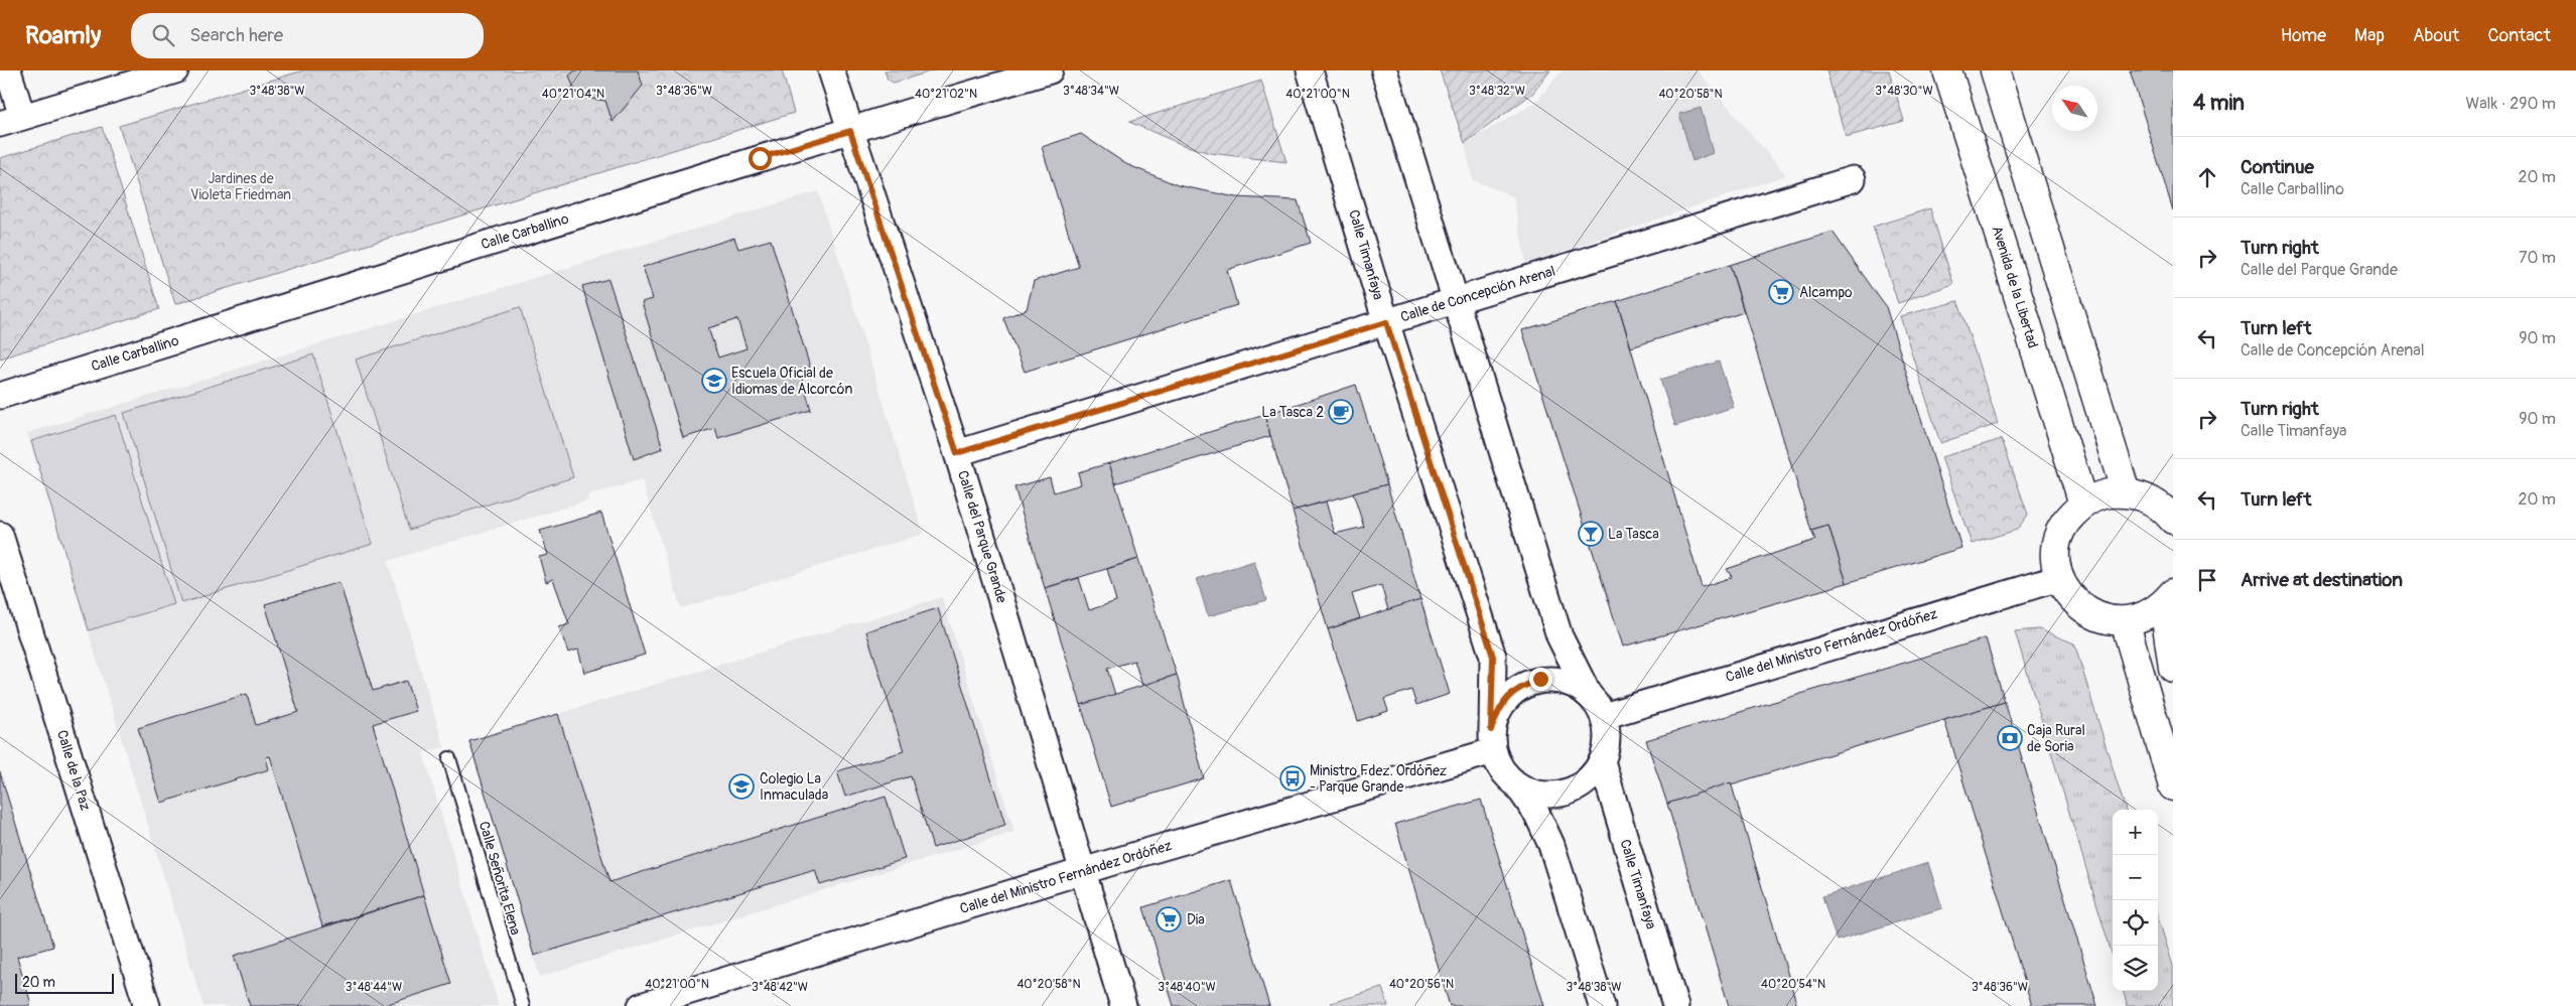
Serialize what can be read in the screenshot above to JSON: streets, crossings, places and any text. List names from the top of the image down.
{
  "streets": {
    "street": [
      "Calle Carballino",
      "Calle Timanfaya",
      "Avenida de la Libertad",
      "Calle de Concepción Arenal",
      "Calle del Parque Grande",
      "Calle del Ministro Fernández Ordóñez",
      "Calle de la Paz"
    ],
    "lane": ["Calle Señorita Elena"]
  },
  "crossings": [
    ["Calle Carballino", "Calle del Parque Grande"],
    ["Calle Timanfaya", "Calle de Concepción Arenal"],
    ["Calle Timanfaya", "Calle del Ministro Fernández Ordóñez"],
    ["Calle de Concepción Arenal", "Calle del Parque Grande"],
    ["Calle del Parque Grande", "Calle del Ministro Fernández Ordóñez"]
  ],
  "parks": ["Jardines de Violeta Friedman"],
  "places": {
    "supermarket": ["Alcampo", "Dia"],
    "school or university": ["Escuela Oficial de Idiomas de Alcorcón", "Colegio La Inmaculada"],
    "cafe": ["La Tasca 2"],
    "bar": ["La Tasca"],
    "bank": ["Caja Rural de Soria"],
    "bus stop": ["Ministro Fdez. Ordóñez - Parque Grande"]
  },
  "scale_bar": "20 m",
  "north": "top left",
  "page": {
    "header": "Roamly",
    "search": "Search here",
    "nav": [
      "Home",
      "Map",
      "About",
      "Contact"
    ],
    "heading": ["4 min", "Walk · 290 m"],
    "list": [
      ["Continue", "Calle Carballino", "20 m"],
      ["Turn right", "Calle del Parque Grande", "70 m"],
      ["Turn left", "Calle de Concepción Arenal", "90 m"],
      ["Turn right", "Calle Timanfaya", "90 m"],
      ["Turn left", "20 m"],
      "Arrive at destination"
    ],
    "map_buttons": ["+", "−"],
    "scale": "20 m"
  },
  "coordinates": [
    "3°48'38\"W",
    "3°48'36\"W",
    "3°48'34\"W",
    "3°48'30\"W",
    "3°48'32\"W",
    "40°21'04\"N",
    "40°21'02\"N",
    "40°21'00\"N",
    "40°20'58\"N",
    "40°20'56\"N",
    "40°20'54\"N",
    "3°48'44\"W",
    "3°48'42\"W",
    "3°48'40\"W"
  ]
}
